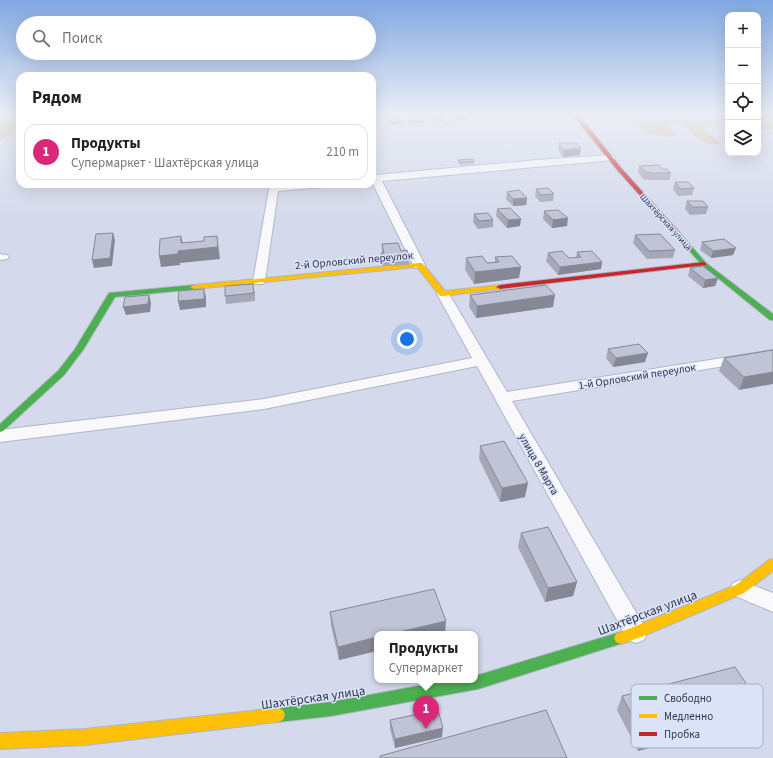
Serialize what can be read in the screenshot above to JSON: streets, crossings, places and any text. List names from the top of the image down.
{
  "streets": {
    "street": [
      "Шахтёрская улица",
      "2-й Орловский переулок",
      "1-й Орловский переулок",
      "улица 8 Марта"
    ]
  },
  "crossings": [
    ["Шахтёрская улица", "улица 8 Марта"],
    ["2-й Орловский переулок", "улица 8 Марта"],
    ["1-й Орловский переулок", "улица 8 Марта"]
  ],
  "legend": ["Свободно", "Медленно", "Пробка"],
  "page": {
    "map_buttons": ["+", "−"],
    "search": "Поиск",
    "heading": "Рядом",
    "list": [
      {
        "mark": "1",
        "name": "Продукты",
        "note": "Супермаркет · Шахтёрская улица",
        "value": "210 m"
      }
    ],
    "popup": ["Продукты", "Супермаркет"],
    "pins": "1"
  }
}
